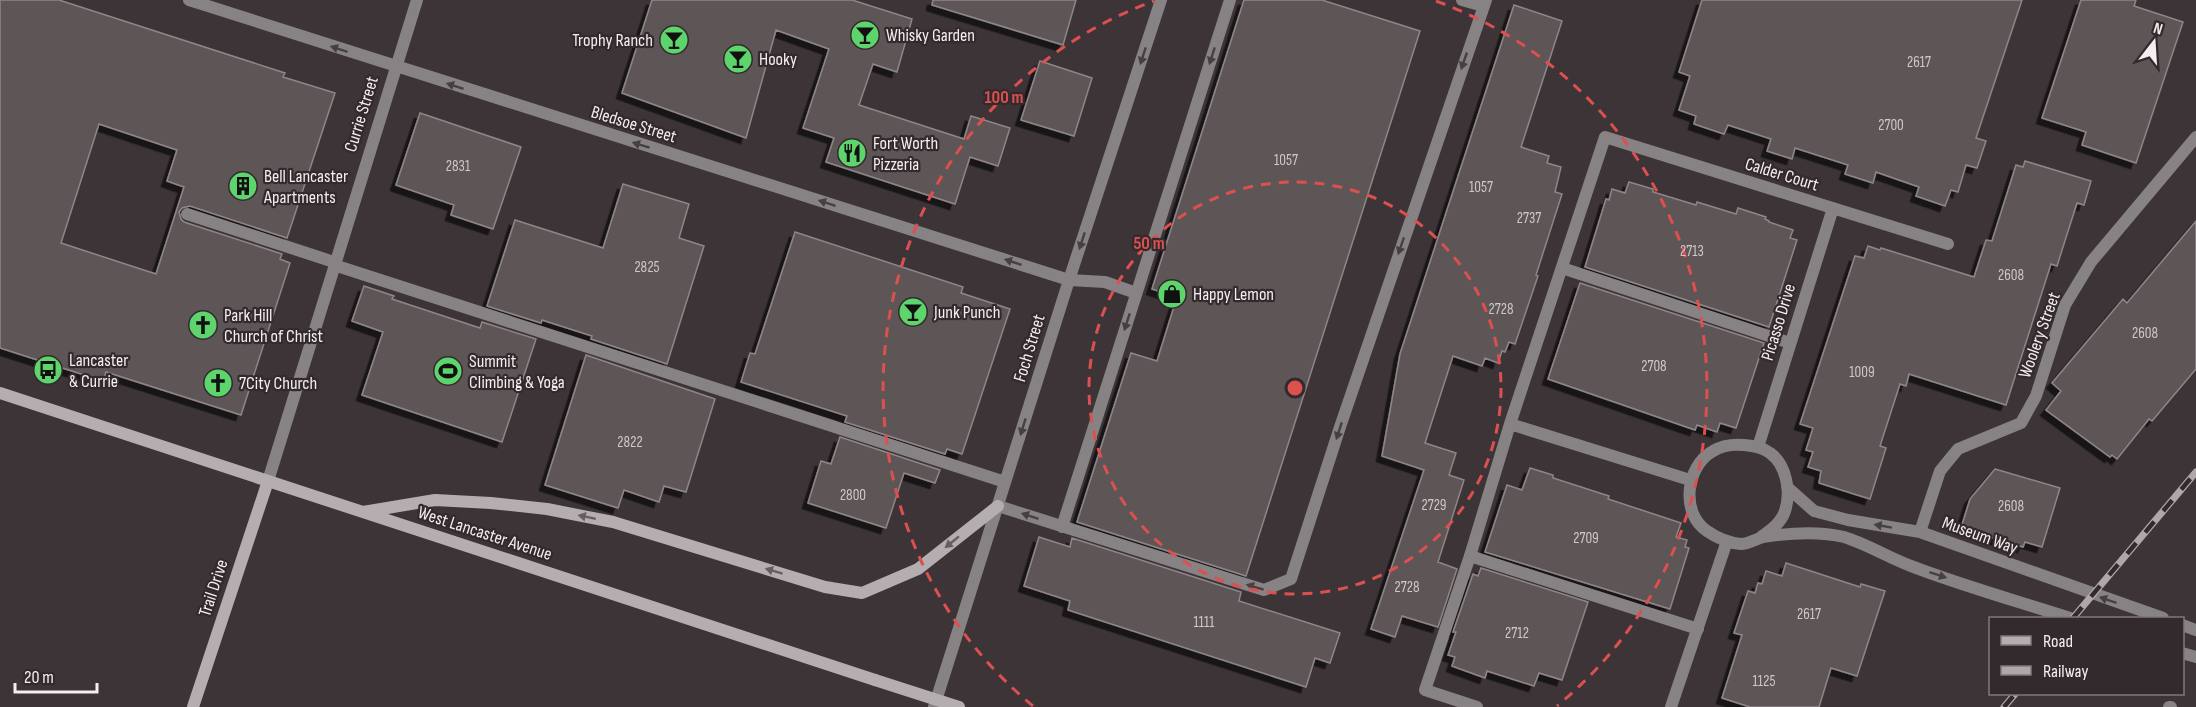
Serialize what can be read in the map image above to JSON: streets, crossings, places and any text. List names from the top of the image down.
{
  "streets": {
    "main road": ["West Lancaster Avenue", "Trail Drive"],
    "street": [
      "Currie Street",
      "Bledsoe Street",
      "Calder Court",
      "Picasso Drive",
      "Woolery Street",
      "Foch Street",
      "Museum Way"
    ]
  },
  "crossings": [
    ["Currie Street", "Bledsoe Street"],
    ["Currie Street", "West Lancaster Avenue"],
    ["Currie Street", "Trail Drive"],
    ["Bledsoe Street", "Foch Street"],
    ["Calder Court", "Picasso Drive"],
    ["Picasso Drive", "Museum Way"],
    ["Woolery Street", "Museum Way"],
    ["West Lancaster Avenue", "Trail Drive"]
  ],
  "one_way": ["Bledsoe Street"],
  "places": {
    "bar": [
      "Whisky Garden",
      "Trophy Ranch",
      "Hooky",
      "Junk Punch"
    ],
    "restaurant": ["Fort Worth Pizzeria"],
    "building": ["Bell Lancaster Apartments"],
    "shop": ["Happy Lemon"],
    "church": ["Park Hill Church of Christ", "7City Church"],
    "bus stop": ["Lancaster & Currie"],
    "sports": ["Summit Climbing & Yoga"]
  },
  "house_numbers": [
    "2617",
    "2700",
    "1057",
    "2831",
    "1057",
    "2737",
    "2713",
    "2825",
    "2608",
    "2728",
    "2608",
    "2708",
    "1009",
    "2822",
    "2800",
    "2729",
    "2608",
    "2709",
    "2728",
    "2617",
    "1111",
    "2712",
    "1125"
  ],
  "legend": ["Road", "Railway"],
  "scale_bar": "20 m",
  "north": "top",
  "rings": ["100 m", "50 m"]
}
